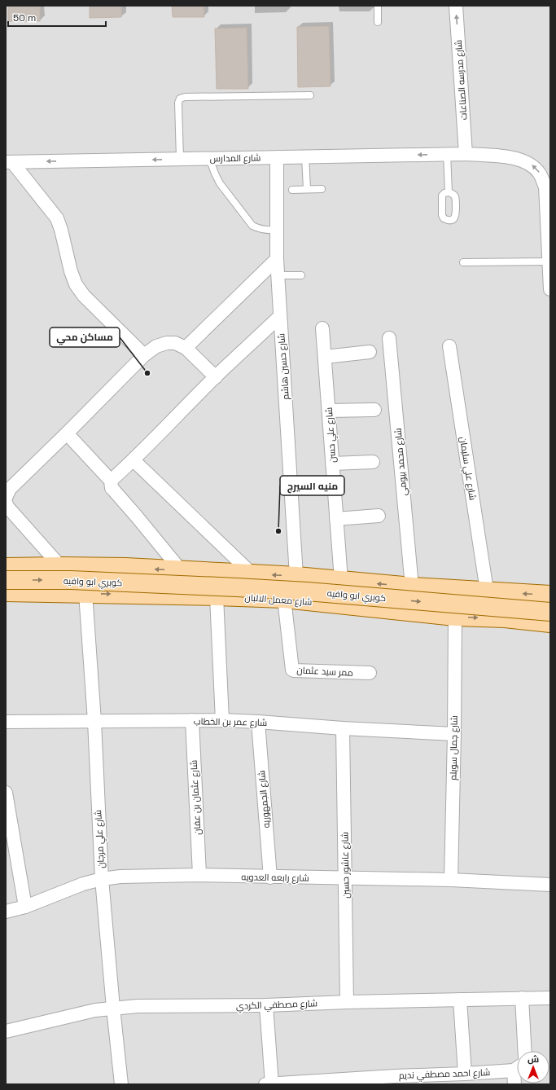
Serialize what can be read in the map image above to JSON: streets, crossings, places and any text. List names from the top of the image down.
{
  "streets": {
    "main road": ["كوبري ابو وافيه", "شارع معمل الالبان"],
    "street": [
      "شارع مدرسه الصناعات",
      "شارع المدارس",
      "شارع حسين هاشم",
      "شارع علي حسن",
      "شارع محمد بيومي",
      "شارع علي سليمان",
      "ممر سيد عثمان",
      "شارع عمر بن الخطاب",
      "شارع جمال سويلم",
      "شارع عثمان بن عفان",
      "شارع الجمهوريه",
      "شارع علي مرجان",
      "شارع عاشور حسين",
      "شارع رابعه العدويه",
      "شارع مصطفي الكردي",
      "شارع احمد مصطفي نديم"
    ]
  },
  "crossings": [
    ["شارع مدرسه الصناعات", "شارع المدارس"],
    ["شارع المدارس", "شارع حسين هاشم"],
    ["شارع معمل الالبان", "ممر سيد عثمان"],
    ["شارع معمل الالبان", "شارع جمال سويلم"],
    ["شارع معمل الالبان", "شارع علي مرجان"],
    ["شارع عمر بن الخطاب", "شارع جمال سويلم"],
    ["شارع عمر بن الخطاب", "شارع عثمان بن عفان"],
    ["شارع عمر بن الخطاب", "شارع الجمهوريه"],
    ["شارع عمر بن الخطاب", "شارع علي مرجان"],
    ["شارع عمر بن الخطاب", "شارع عاشور حسين"],
    ["شارع جمال سويلم", "شارع رابعه العدويه"],
    ["شارع عثمان بن عفان", "شارع رابعه العدويه"],
    ["شارع الجمهوريه", "شارع رابعه العدويه"],
    ["شارع علي مرجان", "شارع رابعه العدويه"],
    ["شارع علي مرجان", "شارع مصطفي الكردي"],
    ["شارع عاشور حسين", "شارع رابعه العدويه"],
    ["شارع عاشور حسين", "شارع مصطفي الكردي"]
  ],
  "one_way": ["شارع مدرسه الصناعات", "شارع المدارس"],
  "places": ["مساكن محي", "منيه السيرج"],
  "scale_bar": "50 m",
  "north": "top"
}
